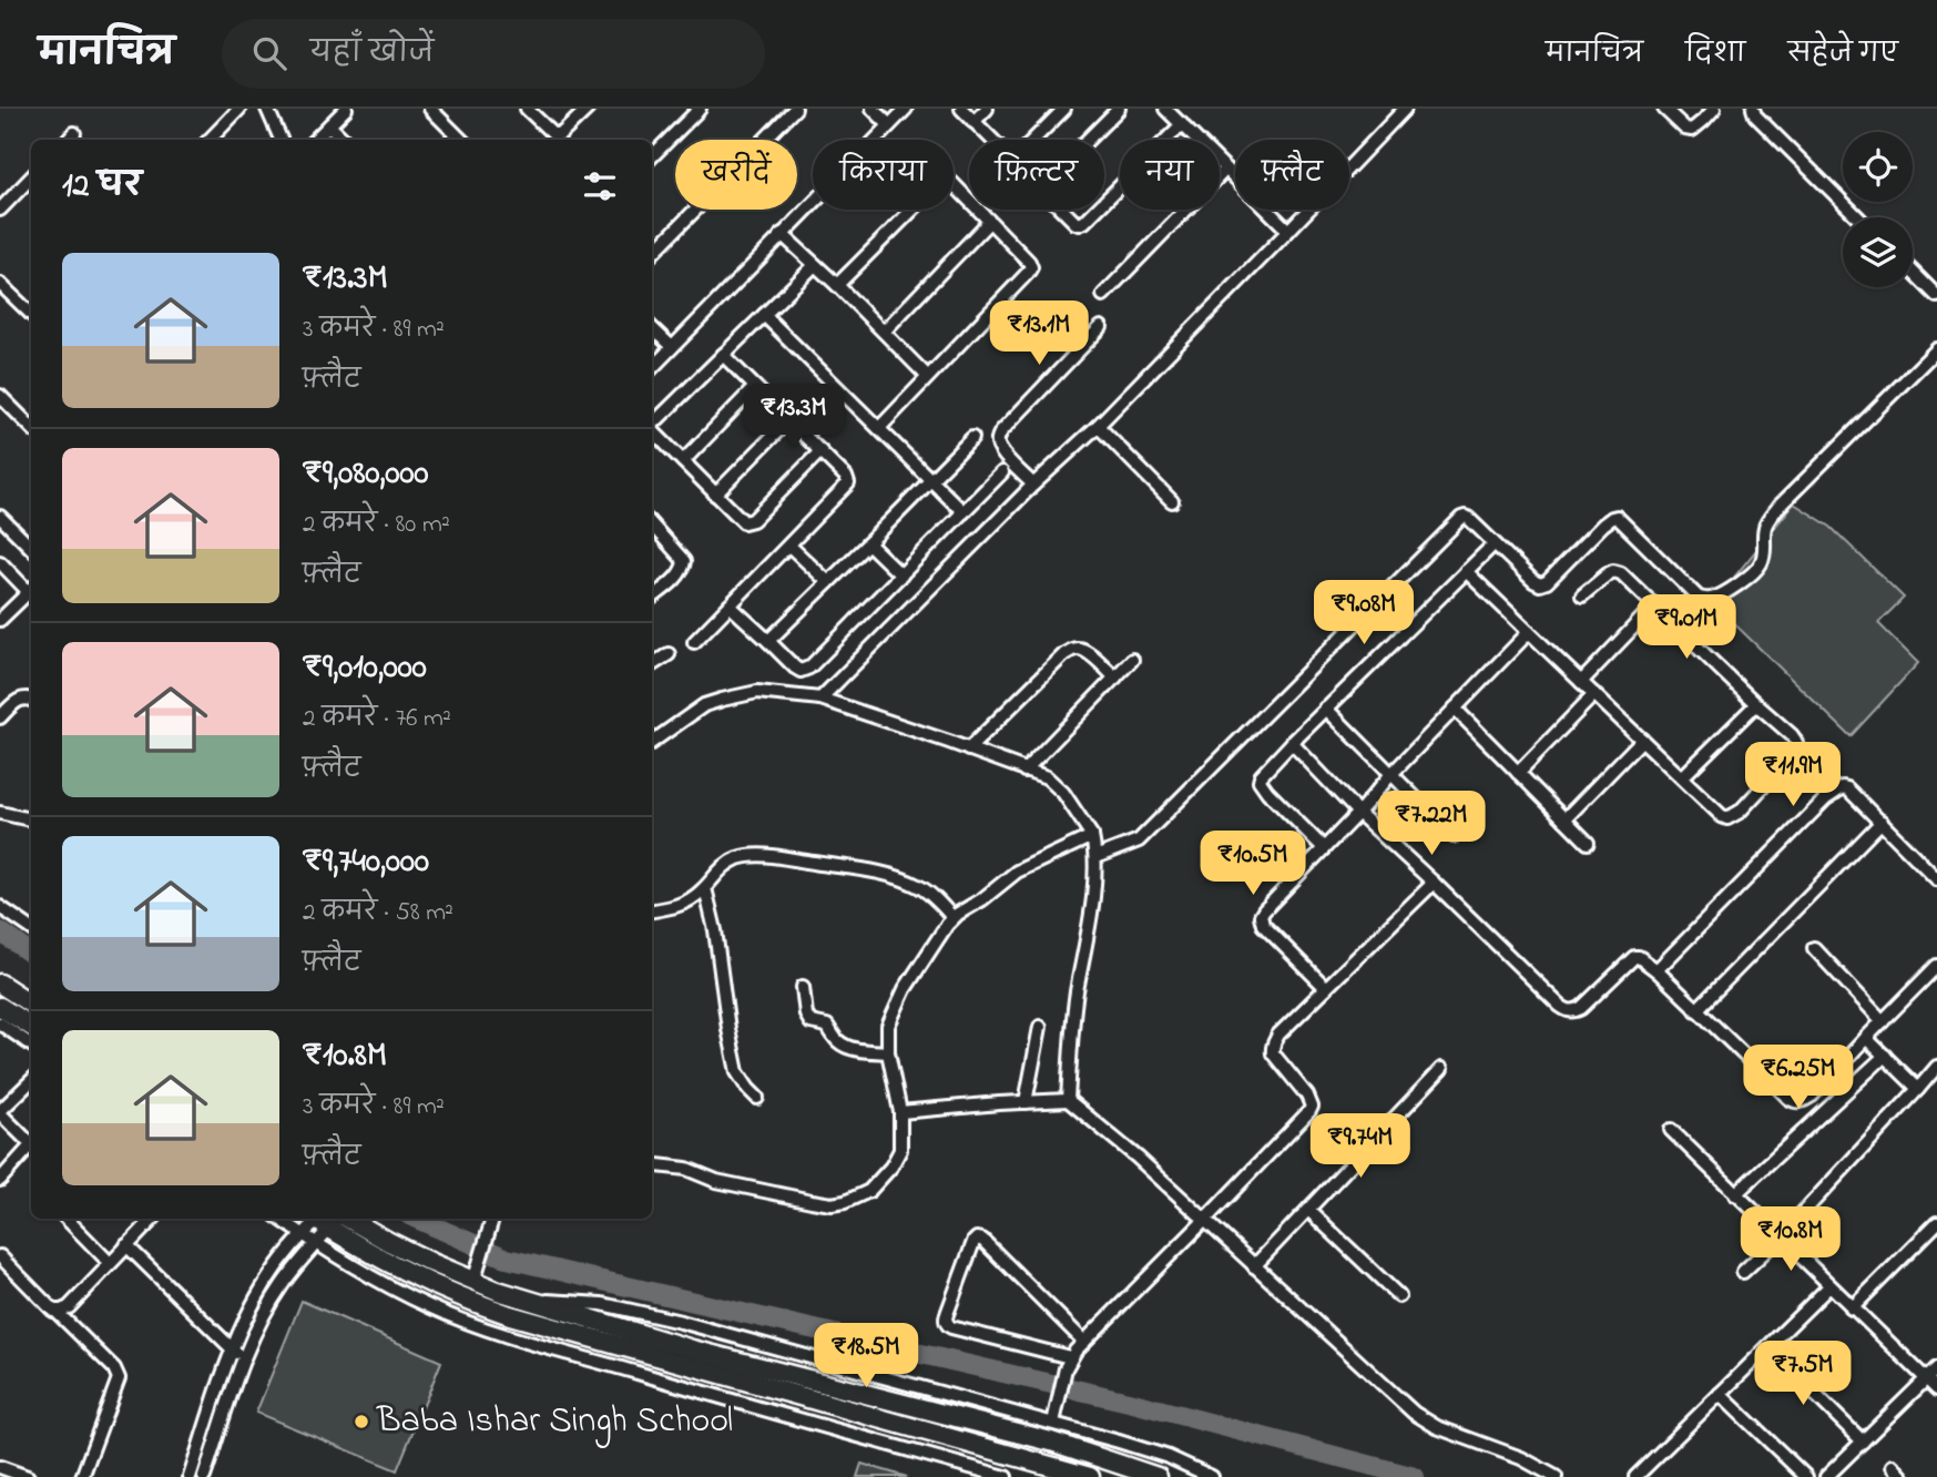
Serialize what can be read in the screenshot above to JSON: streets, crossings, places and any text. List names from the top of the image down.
{
  "places": ["Baba Ishar Singh School"],
  "page": {
    "header": "मानचित्र",
    "search": "यहाँ खोजें",
    "nav": ["मानचित्र", "दिशा", "सहेजे गए"],
    "chip": [
      "खरीदें",
      "किराया",
      "फ़िल्टर",
      "नया",
      "फ़्लैट"
    ],
    "heading": "12 घर",
    "list": [
      {
        "name": "₹13.3M",
        "note": "3 कमरे · 89 m² · फ़्लैट"
      },
      {
        "name": "₹9,080,000",
        "note": "2 कमरे · 80 m² · फ़्लैट"
      },
      {
        "name": "₹9,010,000",
        "note": "2 कमरे · 76 m² · फ़्लैट"
      },
      {
        "name": "₹9,740,000",
        "note": "2 कमरे · 58 m² · फ़्लैट"
      },
      {
        "name": "₹10.8M",
        "note": "3 कमरे · 89 m² · फ़्लैट"
      }
    ],
    "price": [
      "₹13.1M",
      "₹13.3M",
      "₹9.08M",
      "₹9.01M",
      "₹11.9M",
      "₹7.22M",
      "₹10.5M",
      "₹6.25M",
      "₹9.74M",
      "₹10.8M",
      "₹18.5M",
      "₹7.5M"
    ]
  }
}
